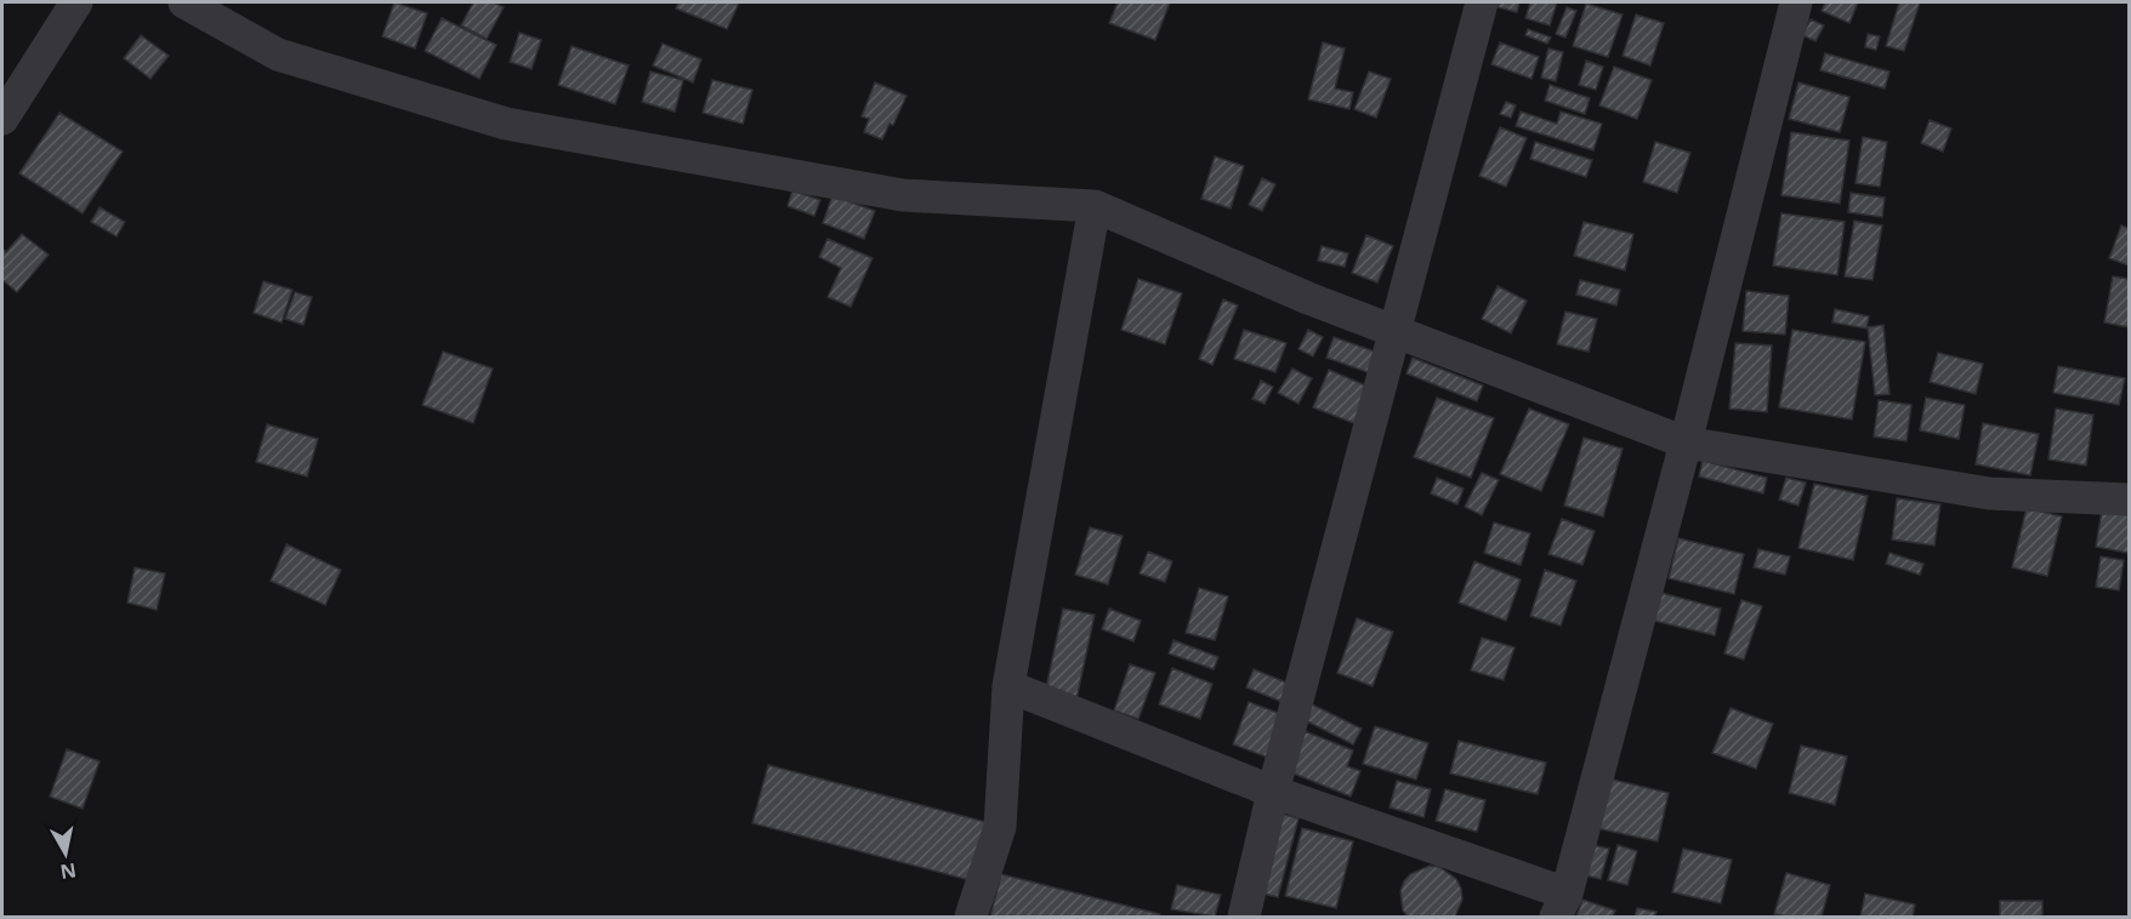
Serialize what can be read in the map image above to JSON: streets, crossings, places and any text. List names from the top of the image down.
{
  "north": "bottom"
}
